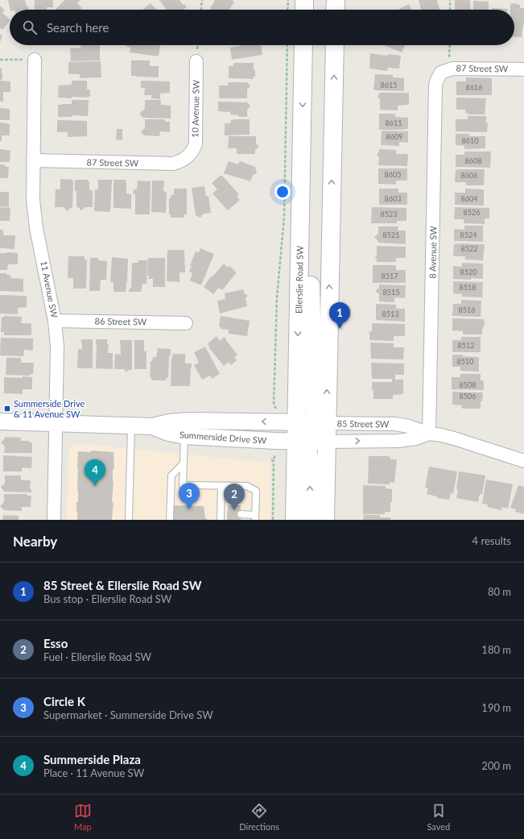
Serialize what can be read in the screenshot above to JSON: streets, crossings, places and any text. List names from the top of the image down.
{
  "streets": {
    "main road": ["Ellerslie Road SW"],
    "street": [
      "87 Street SW",
      "10 Avenue SW",
      "8 Avenue SW",
      "11 Avenue SW",
      "86 Street SW",
      "85 Street SW",
      "Summerside Drive SW"
    ]
  },
  "crossings": [
    ["87 Street SW", "10 Avenue SW"],
    ["87 Street SW", "8 Avenue SW"],
    ["87 Street SW", "11 Avenue SW"],
    ["8 Avenue SW", "85 Street SW"],
    ["Ellerslie Road SW", "85 Street SW"],
    ["Ellerslie Road SW", "Summerside Drive SW"],
    ["11 Avenue SW", "86 Street SW"],
    ["11 Avenue SW", "Summerside Drive SW"],
    ["85 Street SW", "Summerside Drive SW"]
  ],
  "places": {
    "transit": ["Summerside Drive & 11 Avenue SW"]
  },
  "house_numbers": [
    "8615",
    "8616",
    "8611",
    "8609",
    "8610",
    "8608",
    "8605",
    "8606",
    "8603",
    "8604",
    "8526",
    "8523",
    "8521",
    "8524",
    "8522",
    "8520",
    "8517",
    "8518",
    "8515",
    "8516",
    "8513",
    "8512",
    "8510",
    "8508",
    "8506"
  ],
  "page": {
    "search": "Search here",
    "pins": [
      "1",
      "4",
      "3",
      "2"
    ],
    "heading": ["Nearby", "4 results"],
    "list": [
      {
        "mark": "1",
        "name": "85 Street & Ellerslie Road SW",
        "note": "Bus stop · Ellerslie Road SW",
        "value": "80 m"
      },
      {
        "mark": "2",
        "name": "Esso",
        "note": "Fuel · Ellerslie Road SW",
        "value": "180 m"
      },
      {
        "mark": "3",
        "name": "Circle K",
        "note": "Supermarket · Summerside Drive SW",
        "value": "190 m"
      },
      {
        "mark": "4",
        "name": "Summerside Plaza",
        "note": "Place · 11 Avenue SW",
        "value": "200 m"
      }
    ],
    "nav": ["Map", "Directions", "Saved"]
  }
}
